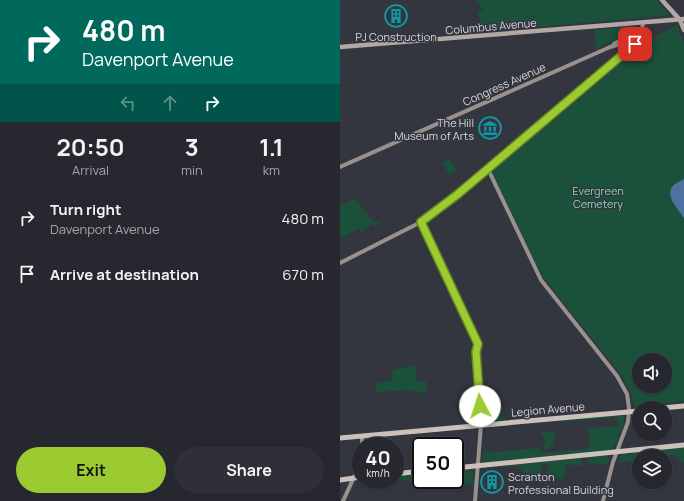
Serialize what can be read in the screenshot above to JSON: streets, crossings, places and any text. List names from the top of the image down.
{
  "streets": {
    "highway": ["Legion Avenue"],
    "main road": ["Columbus Avenue", "Congress Avenue"]
  },
  "parks": ["Evergreen Cemetery"],
  "places": {
    "building": ["PJ Construction", "Scranton Professional Building"],
    "museum": ["The Hill Museum of Arts"]
  },
  "page": {
    "turn": ["480 m", "Davenport Avenue"],
    "eta": [
      "20:50",
      "Arrival",
      "3",
      "min",
      "1.1",
      "km"
    ],
    "list": [
      {
        "name": "Turn right",
        "note": "Davenport Avenue",
        "value": "480 m"
      },
      {
        "name": "Arrive at destination",
        "value": "670 m"
      }
    ],
    "speed": "40 km/h",
    "limit": "50",
    "buttons": ["Exit", "Share"]
  }
}
